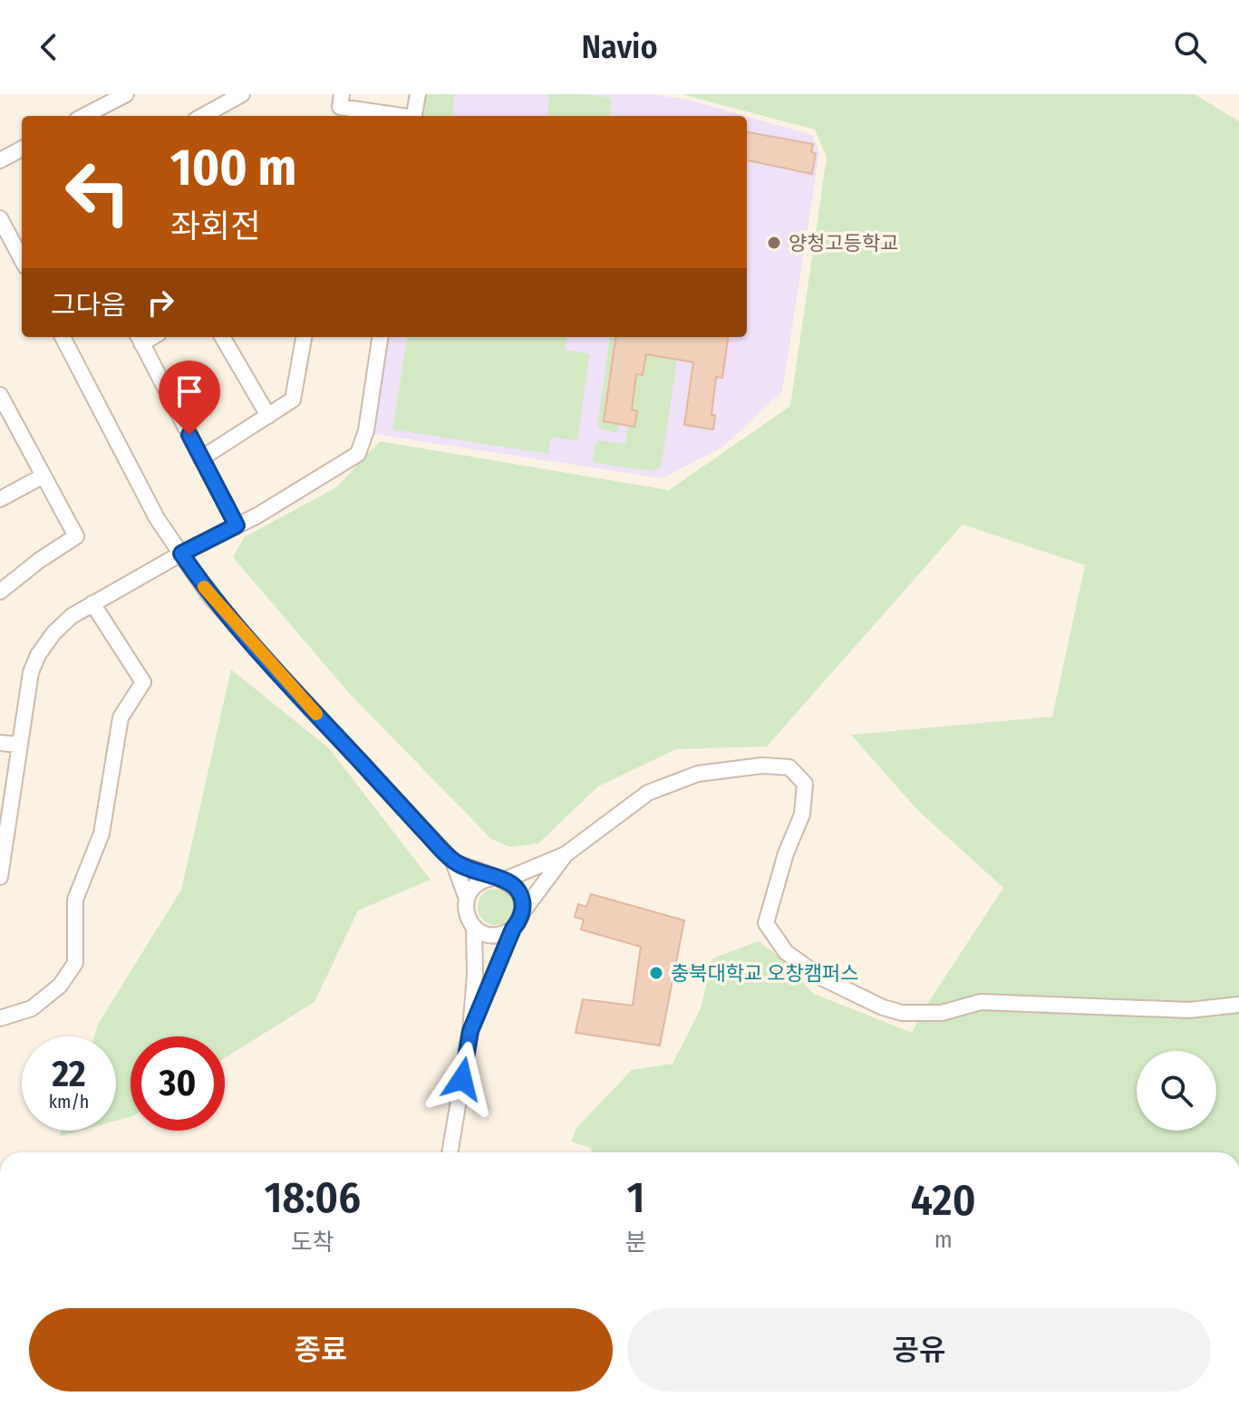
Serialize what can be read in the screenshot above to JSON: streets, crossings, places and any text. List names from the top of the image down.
{
  "places": ["양청고등학교", "충북대학교 오창캠퍼스"],
  "page": {
    "header": "Navio",
    "turn": ["100 m", "좌회전"],
    "then": "그다음",
    "speed": "22 km/h",
    "limit": "30",
    "eta": [
      "18:06",
      "도착",
      "1",
      "분",
      "420",
      "m"
    ],
    "buttons": ["종료", "공유"]
  }
}
